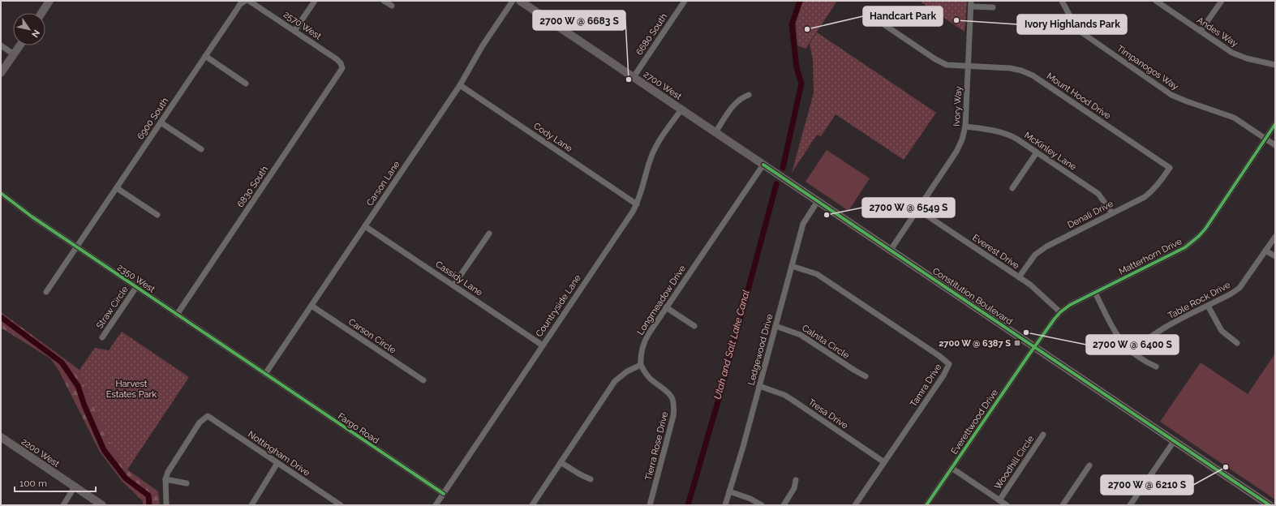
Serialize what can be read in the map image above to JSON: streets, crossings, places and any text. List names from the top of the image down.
{
  "streets": {
    "main road": ["2700 West", "Constitution Boulevard", "2200 West"],
    "street": [
      "2570 West",
      "Andes Way",
      "6680 South",
      "Timpanogos Way",
      "Mount Hood Drive",
      "Ivory Way",
      "6900 South",
      "Cody Lane",
      "McKinley Lane",
      "Carson Lane",
      "6830 South",
      "Denali Drive",
      "Everest Drive",
      "Matterhorn Drive",
      "2350 West",
      "Cassidy Lane",
      "Longmeadow Drive",
      "Table Rock Drive",
      "Countryside Lane",
      "Straw Circle",
      "Carson Circle",
      "Calnita Circle",
      "Ledgewood Drive",
      "Tamra Drive",
      "Tresa Drive",
      "Everettwood Drive",
      "Fargo Road",
      "Tierra Rose Drive",
      "Nottingham Drive",
      "Woodhill Circle"
    ]
  },
  "crossings": [
    ["2570 West", "6830 South"],
    ["6680 South", "2700 West"],
    ["Timpanogos Way", "Matterhorn Drive"],
    ["2700 West", "Constitution Boulevard"],
    ["2700 West", "Longmeadow Drive"],
    ["2700 West", "Countryside Lane"],
    ["Mount Hood Drive", "Ivory Way"],
    ["Mount Hood Drive", "Denali Drive"],
    ["Ivory Way", "McKinley Lane"],
    ["Ivory Way", "Everest Drive"],
    ["Ivory Way", "Constitution Boulevard"],
    ["6900 South", "2350 West"],
    ["Cody Lane", "Carson Lane"],
    ["Cody Lane", "Countryside Lane"],
    ["McKinley Lane", "Denali Drive"],
    ["Carson Lane", "2350 West"],
    ["Carson Lane", "Cassidy Lane"],
    ["Carson Lane", "Carson Circle"],
    ["Carson Lane", "Fargo Road"],
    ["6830 South", "2350 West"],
    ["Denali Drive", "Everest Drive"],
    ["Everest Drive", "Matterhorn Drive"],
    ["Matterhorn Drive", "Constitution Boulevard"],
    ["Matterhorn Drive", "Everettwood Drive"],
    ["2350 West", "Straw Circle"],
    ["2350 West", "Fargo Road"],
    ["Cassidy Lane", "Countryside Lane"],
    ["Constitution Boulevard", "Longmeadow Drive"],
    ["Constitution Boulevard", "Ledgewood Drive"],
    ["Constitution Boulevard", "Everettwood Drive"],
    ["Longmeadow Drive", "Tierra Rose Drive"],
    ["Countryside Lane", "Fargo Road"],
    ["Calnita Circle", "Ledgewood Drive"],
    ["Ledgewood Drive", "Tamra Drive"],
    ["Ledgewood Drive", "Tresa Drive"],
    ["Tamra Drive", "Tresa Drive"]
  ],
  "water": ["Utah and Salt Lake Canal"],
  "parks": ["Harvest Estates Park"],
  "places": {
    "other": [
      "Ivory Highlands Park",
      "Handcart Park",
      "2700 W @ 6683 S",
      "2700 W @ 6549 S",
      "2700 W @ 6400 S",
      "2700 W @ 6210 S"
    ],
    "transit": ["2700 W @ 6387 S"]
  },
  "scale_bar": "100 m",
  "north": "bottom right"
}
